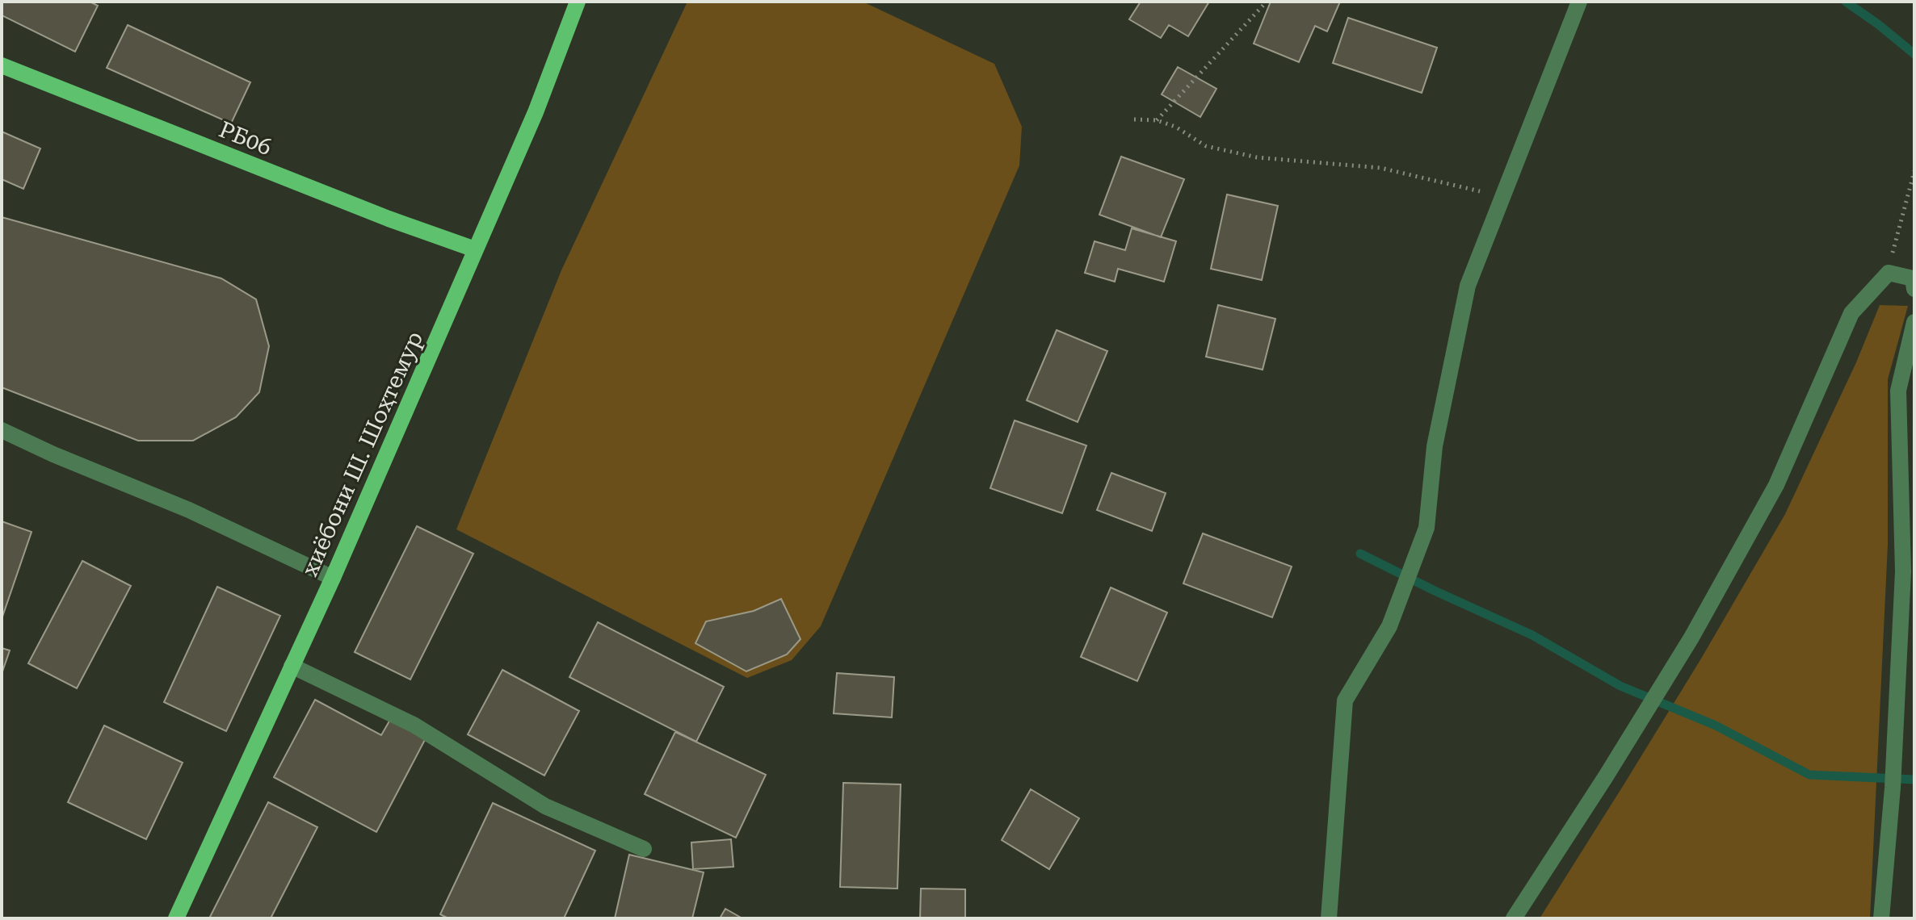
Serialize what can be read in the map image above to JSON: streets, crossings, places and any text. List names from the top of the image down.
{
  "streets": {
    "main road": ["РБ06", "хиёбони Ш. Шоҳтемур"]
  },
  "crossings": [
    ["РБ06", "хиёбони Ш. Шоҳтемур"]
  ]
}
